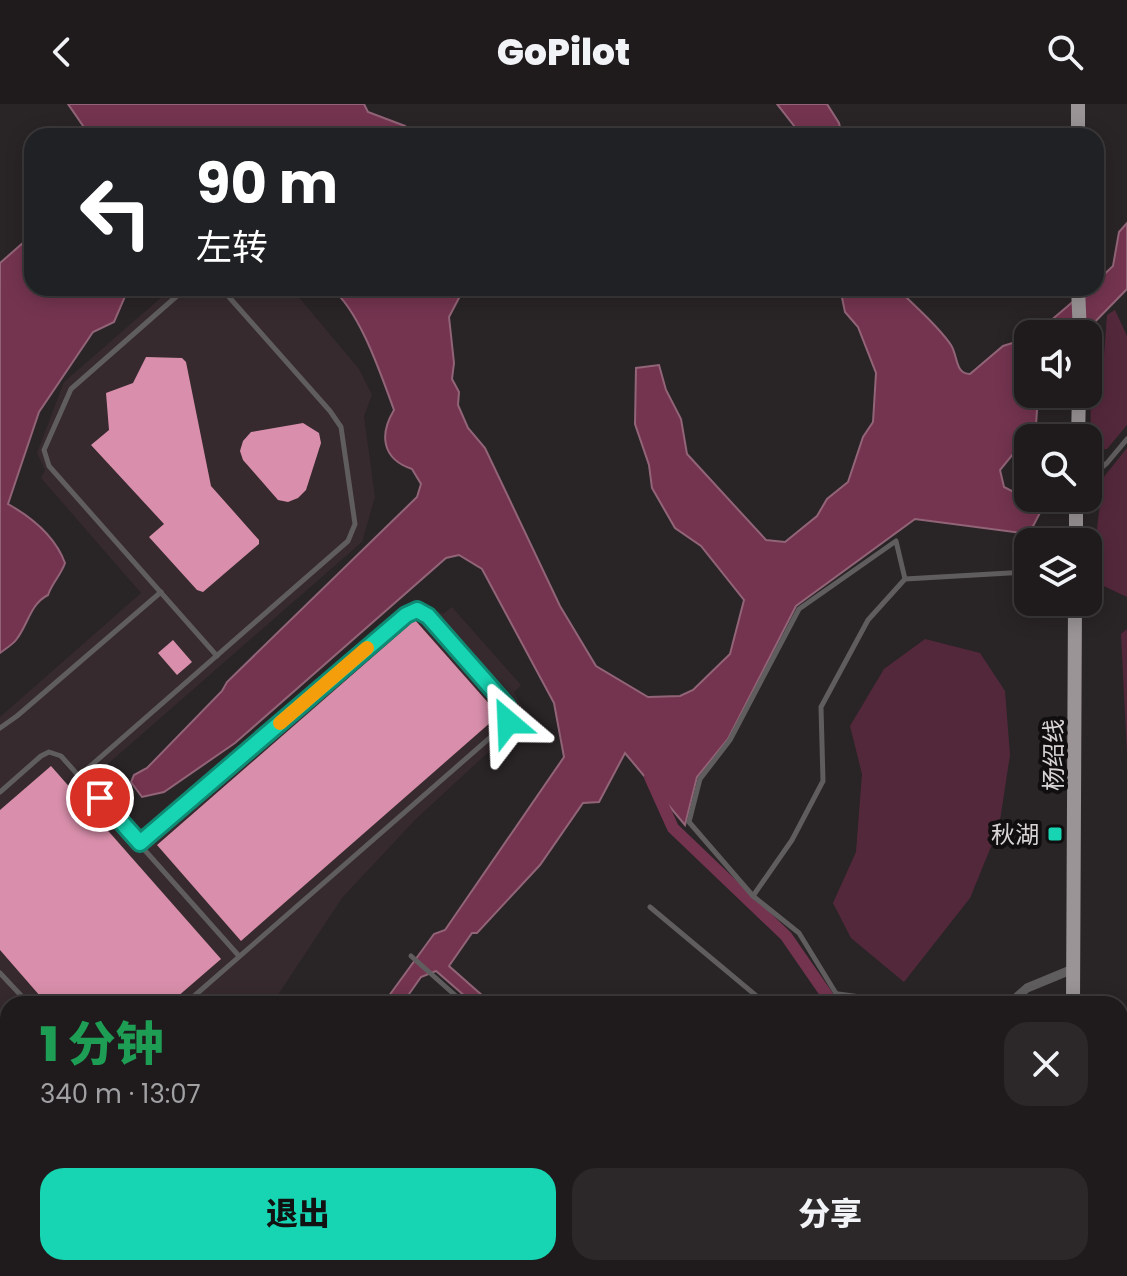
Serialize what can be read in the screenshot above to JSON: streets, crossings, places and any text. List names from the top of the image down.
{
  "streets": {
    "main road": ["杨绍线"]
  },
  "places": {
    "transit": ["秋湖"]
  },
  "page": {
    "header": "GoPilot",
    "turn": ["90 m", "左转"],
    "heading": ["1 分钟", "340 m · 13:07"],
    "buttons": ["退出", "分享"]
  }
}
